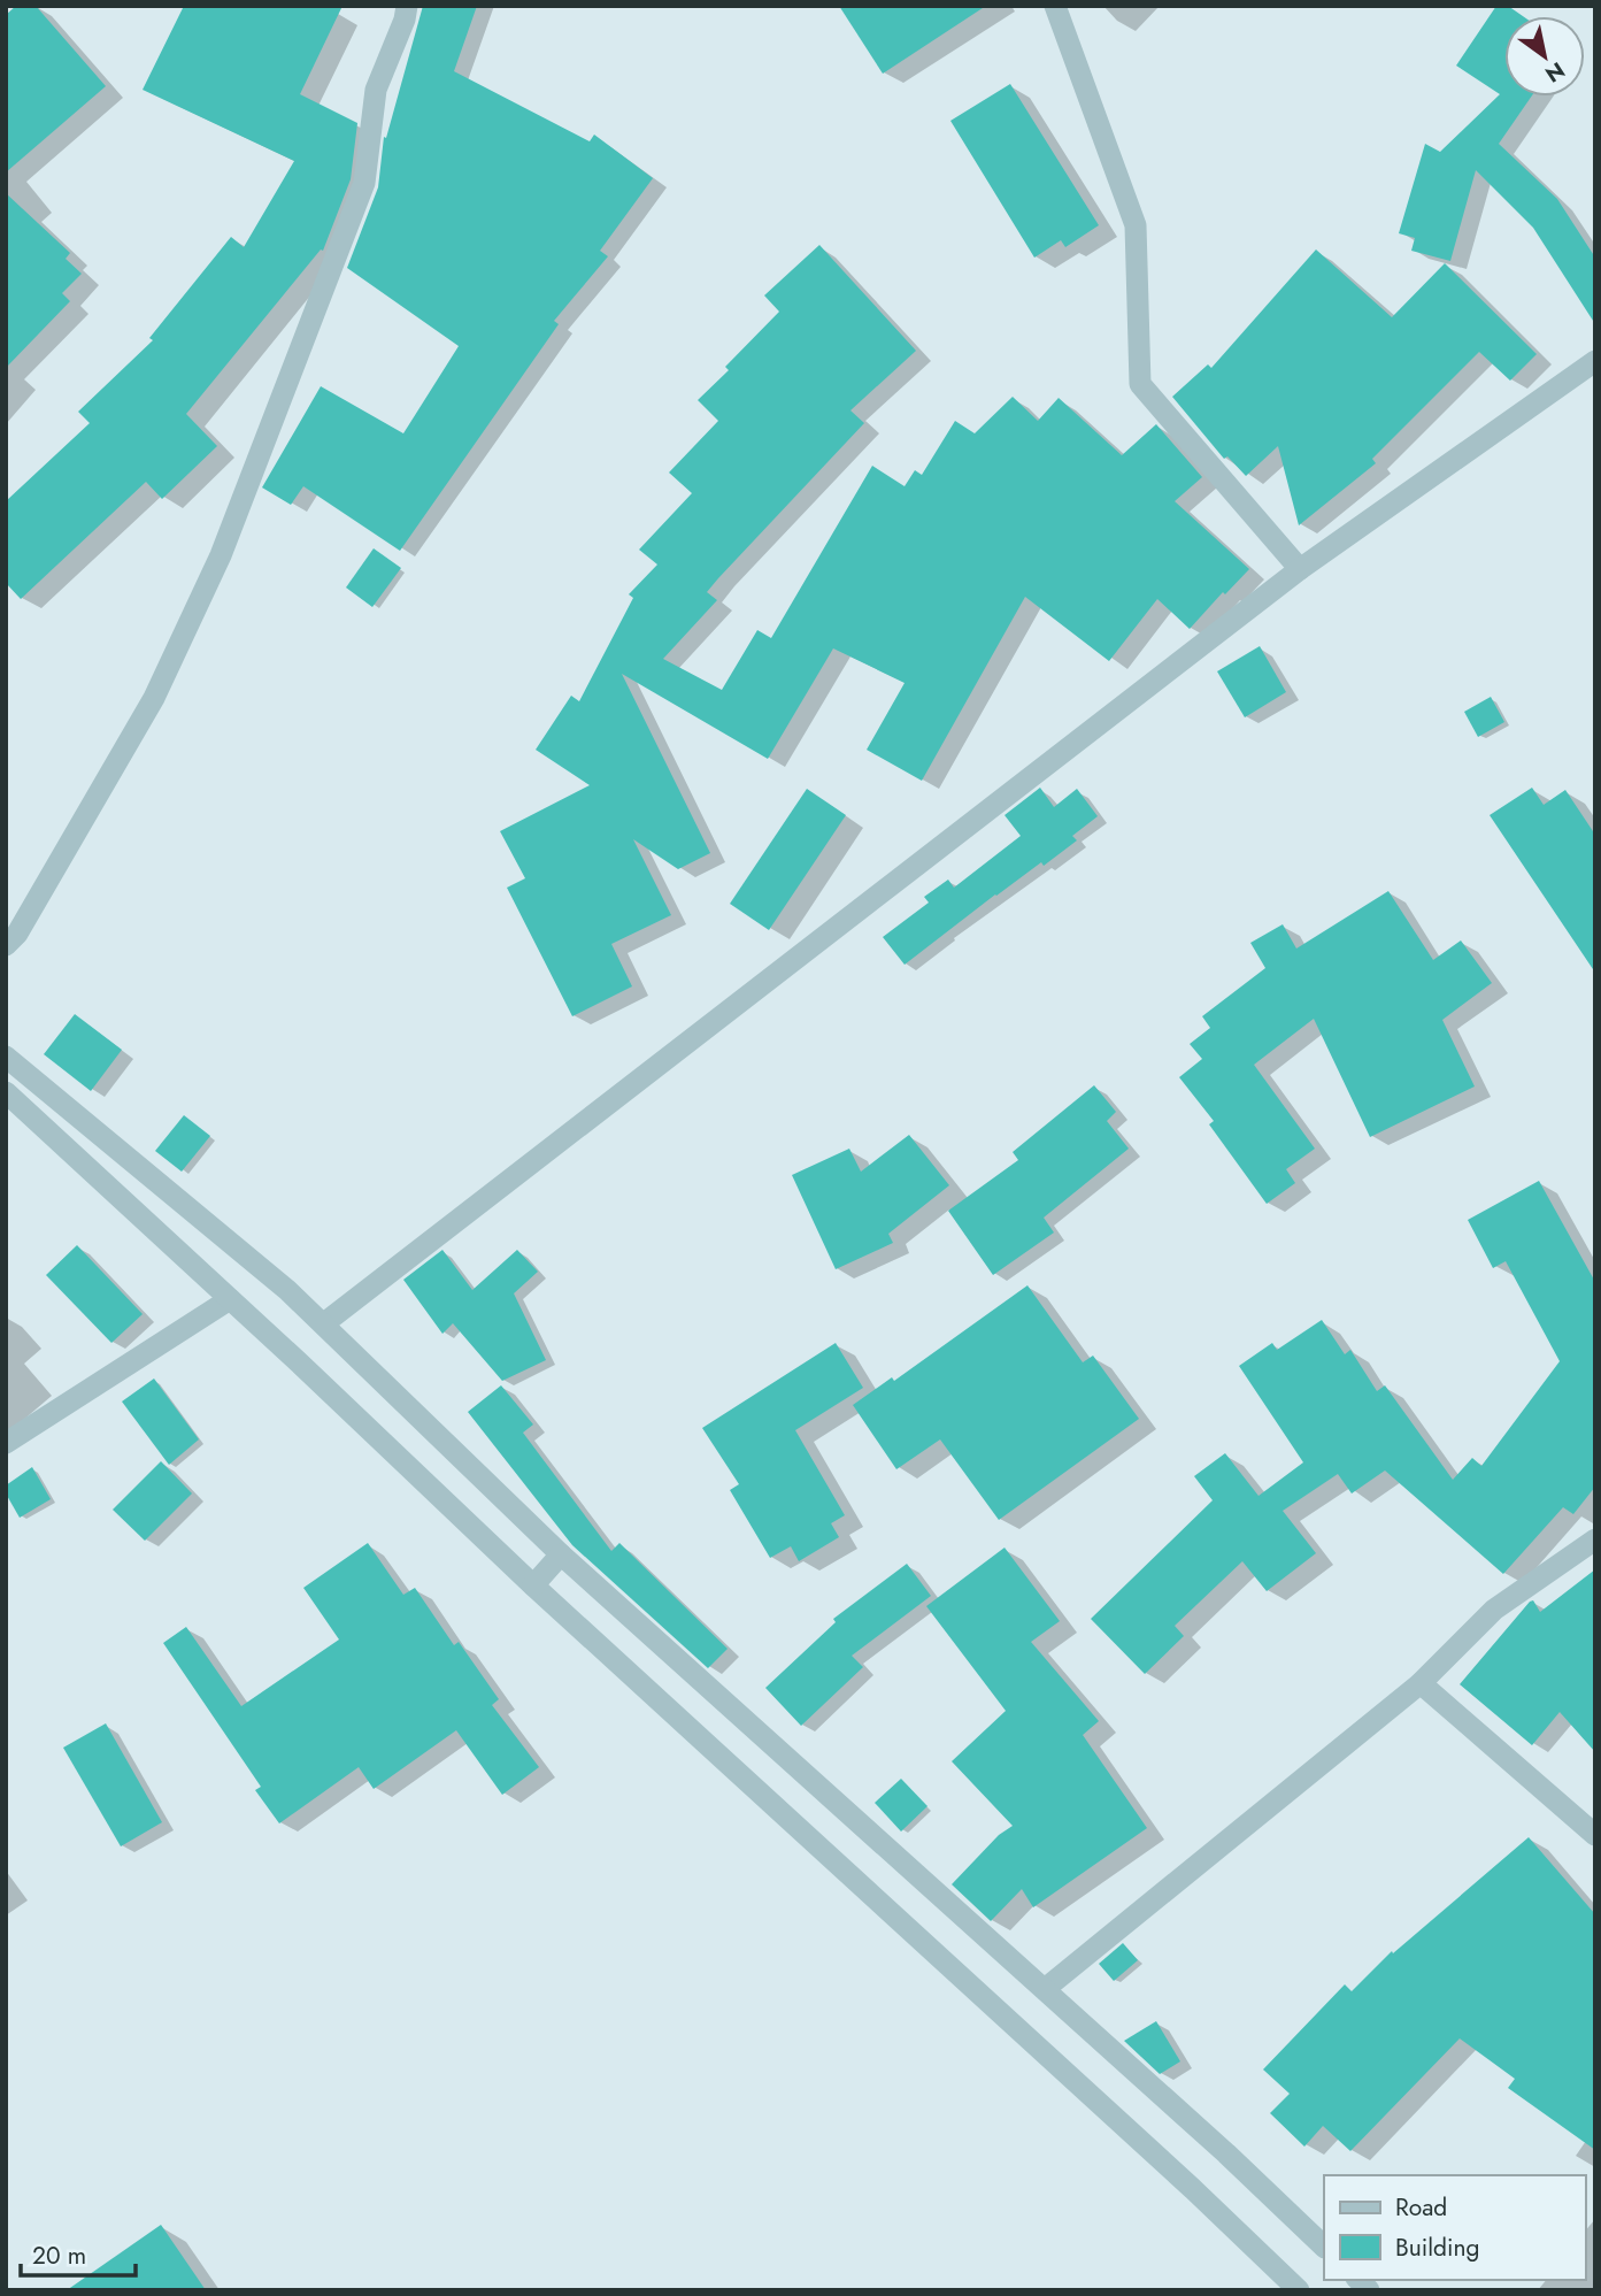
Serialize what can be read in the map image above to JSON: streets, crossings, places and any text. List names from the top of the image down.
{
  "legend": ["Road", "Building"],
  "scale_bar": "20 m",
  "north": "bottom right"
}
